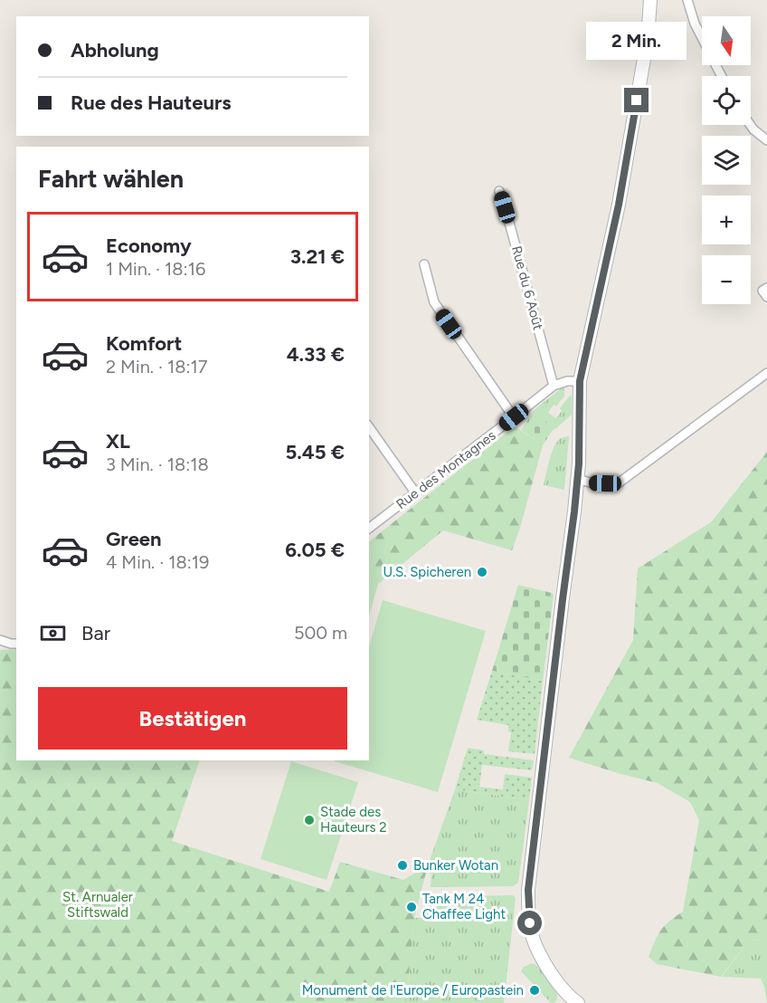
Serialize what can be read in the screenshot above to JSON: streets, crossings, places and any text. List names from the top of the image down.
{
  "streets": {
    "street": ["Rue du 6 Août", "Rue des Montagnes"]
  },
  "crossings": [
    ["Rue du 6 Août", "Rue des Montagnes"]
  ],
  "parks": ["St. Arnualer Stiftswald"],
  "places": [
    "U.S. Spicheren",
    "Stade des Hauteurs 2",
    "Bunker Wotan",
    "Tank M 24 Chaffee Light",
    "Monument de l'Europe / Europastein"
  ],
  "north": "bottom",
  "page": {
    "map_buttons": ["+", "−"],
    "banner": ["Abholung", "Rue des Hauteurs"],
    "bubble": "2 Min.",
    "heading": "Fahrt wählen",
    "list": [
      {
        "name": "Economy",
        "note": "1 Min. · 18:16",
        "value": "3.21 €"
      },
      {
        "name": "Komfort",
        "note": "2 Min. · 18:17",
        "value": "4.33 €"
      },
      {
        "name": "XL",
        "note": "3 Min. · 18:18",
        "value": "5.45 €"
      },
      {
        "name": "Green",
        "note": "4 Min. · 18:19",
        "value": "6.05 €"
      }
    ],
    "pay": ["Bar", "500 m"],
    "buttons": "Bestätigen"
  }
}
